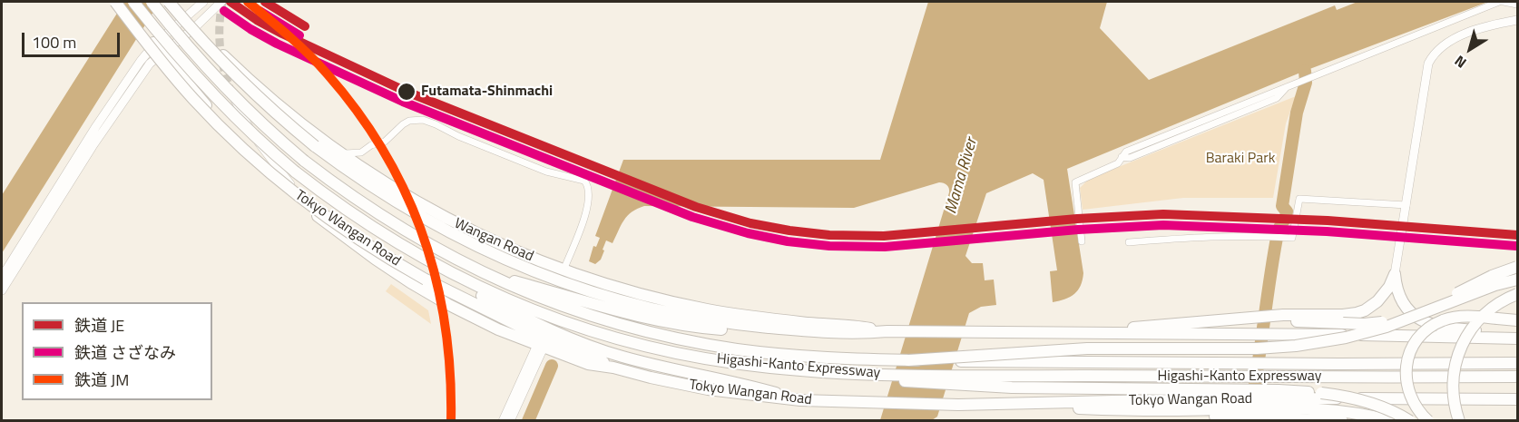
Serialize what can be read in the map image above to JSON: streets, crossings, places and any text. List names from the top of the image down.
{
  "streets": {
    "highway": ["Tokyo Wangan Road", "Wangan Road", "Higashi-Kanto Expressway"]
  },
  "water": ["Mama River"],
  "parks": ["Baraki Park"],
  "places": ["Futamata-Shinmachi"],
  "lines": ["rail line JE", "rail line JM", "rail line さざなみ"],
  "legend": ["鉄道 JE", "鉄道 さざなみ", "鉄道 JM"],
  "scale_bar": "100 m",
  "north": "bottom left"
}
